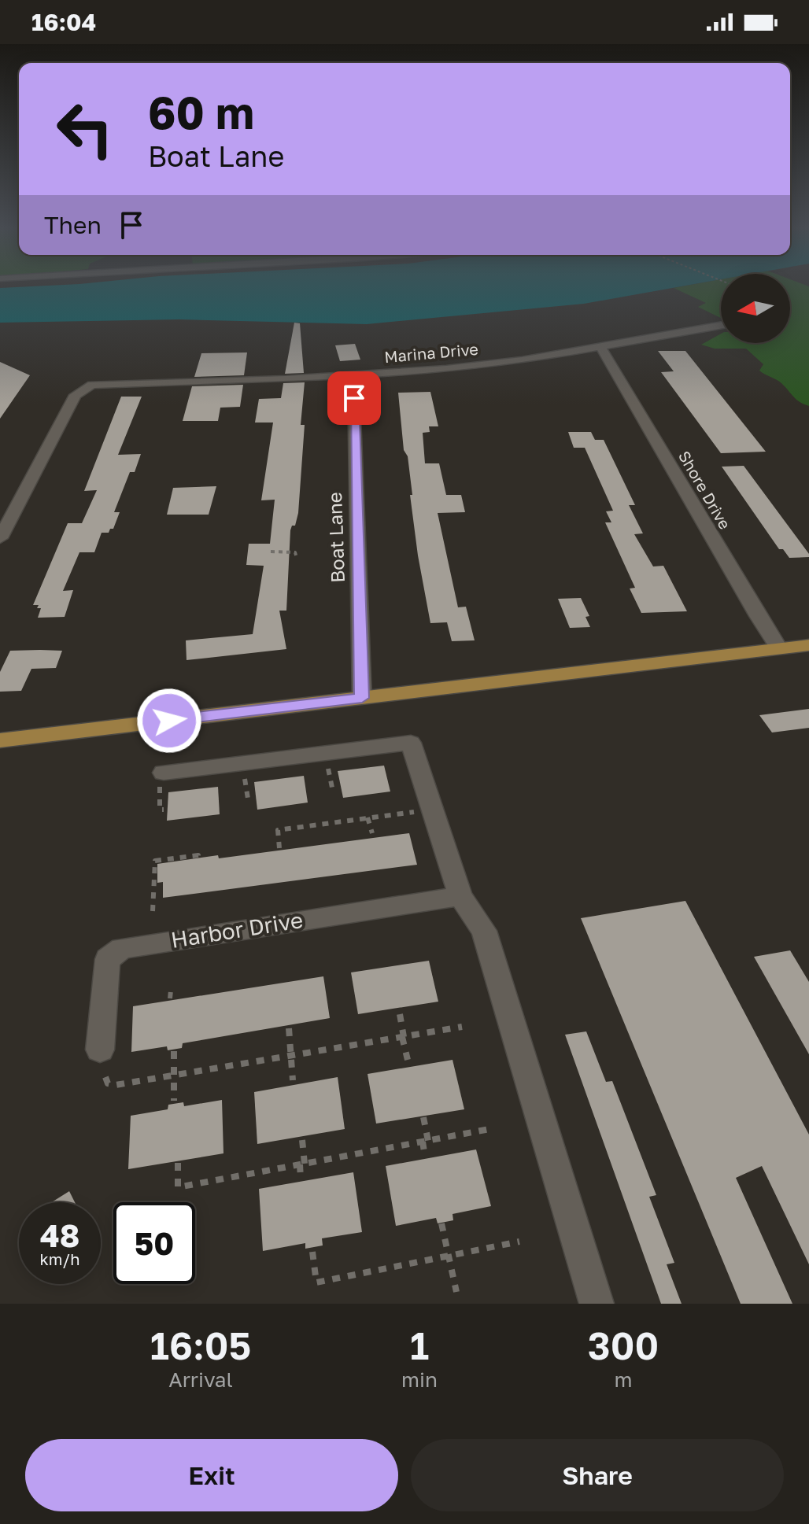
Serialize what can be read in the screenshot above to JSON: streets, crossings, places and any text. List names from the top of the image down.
{
  "streets": {
    "street": [
      "Marina Drive",
      "Shore Drive",
      "Boat Lane",
      "Harbor Drive"
    ]
  },
  "crossings": [
    ["Marina Drive", "Shore Drive"],
    ["Marina Drive", "Boat Lane"]
  ],
  "north": "left",
  "page": {
    "status": "16:04",
    "turn": ["60 m", "Boat Lane"],
    "then": "Then",
    "speed": "48 km/h",
    "limit": "50",
    "eta": [
      "16:05",
      "Arrival",
      "1",
      "min",
      "300",
      "m"
    ],
    "buttons": ["Exit", "Share"]
  }
}
